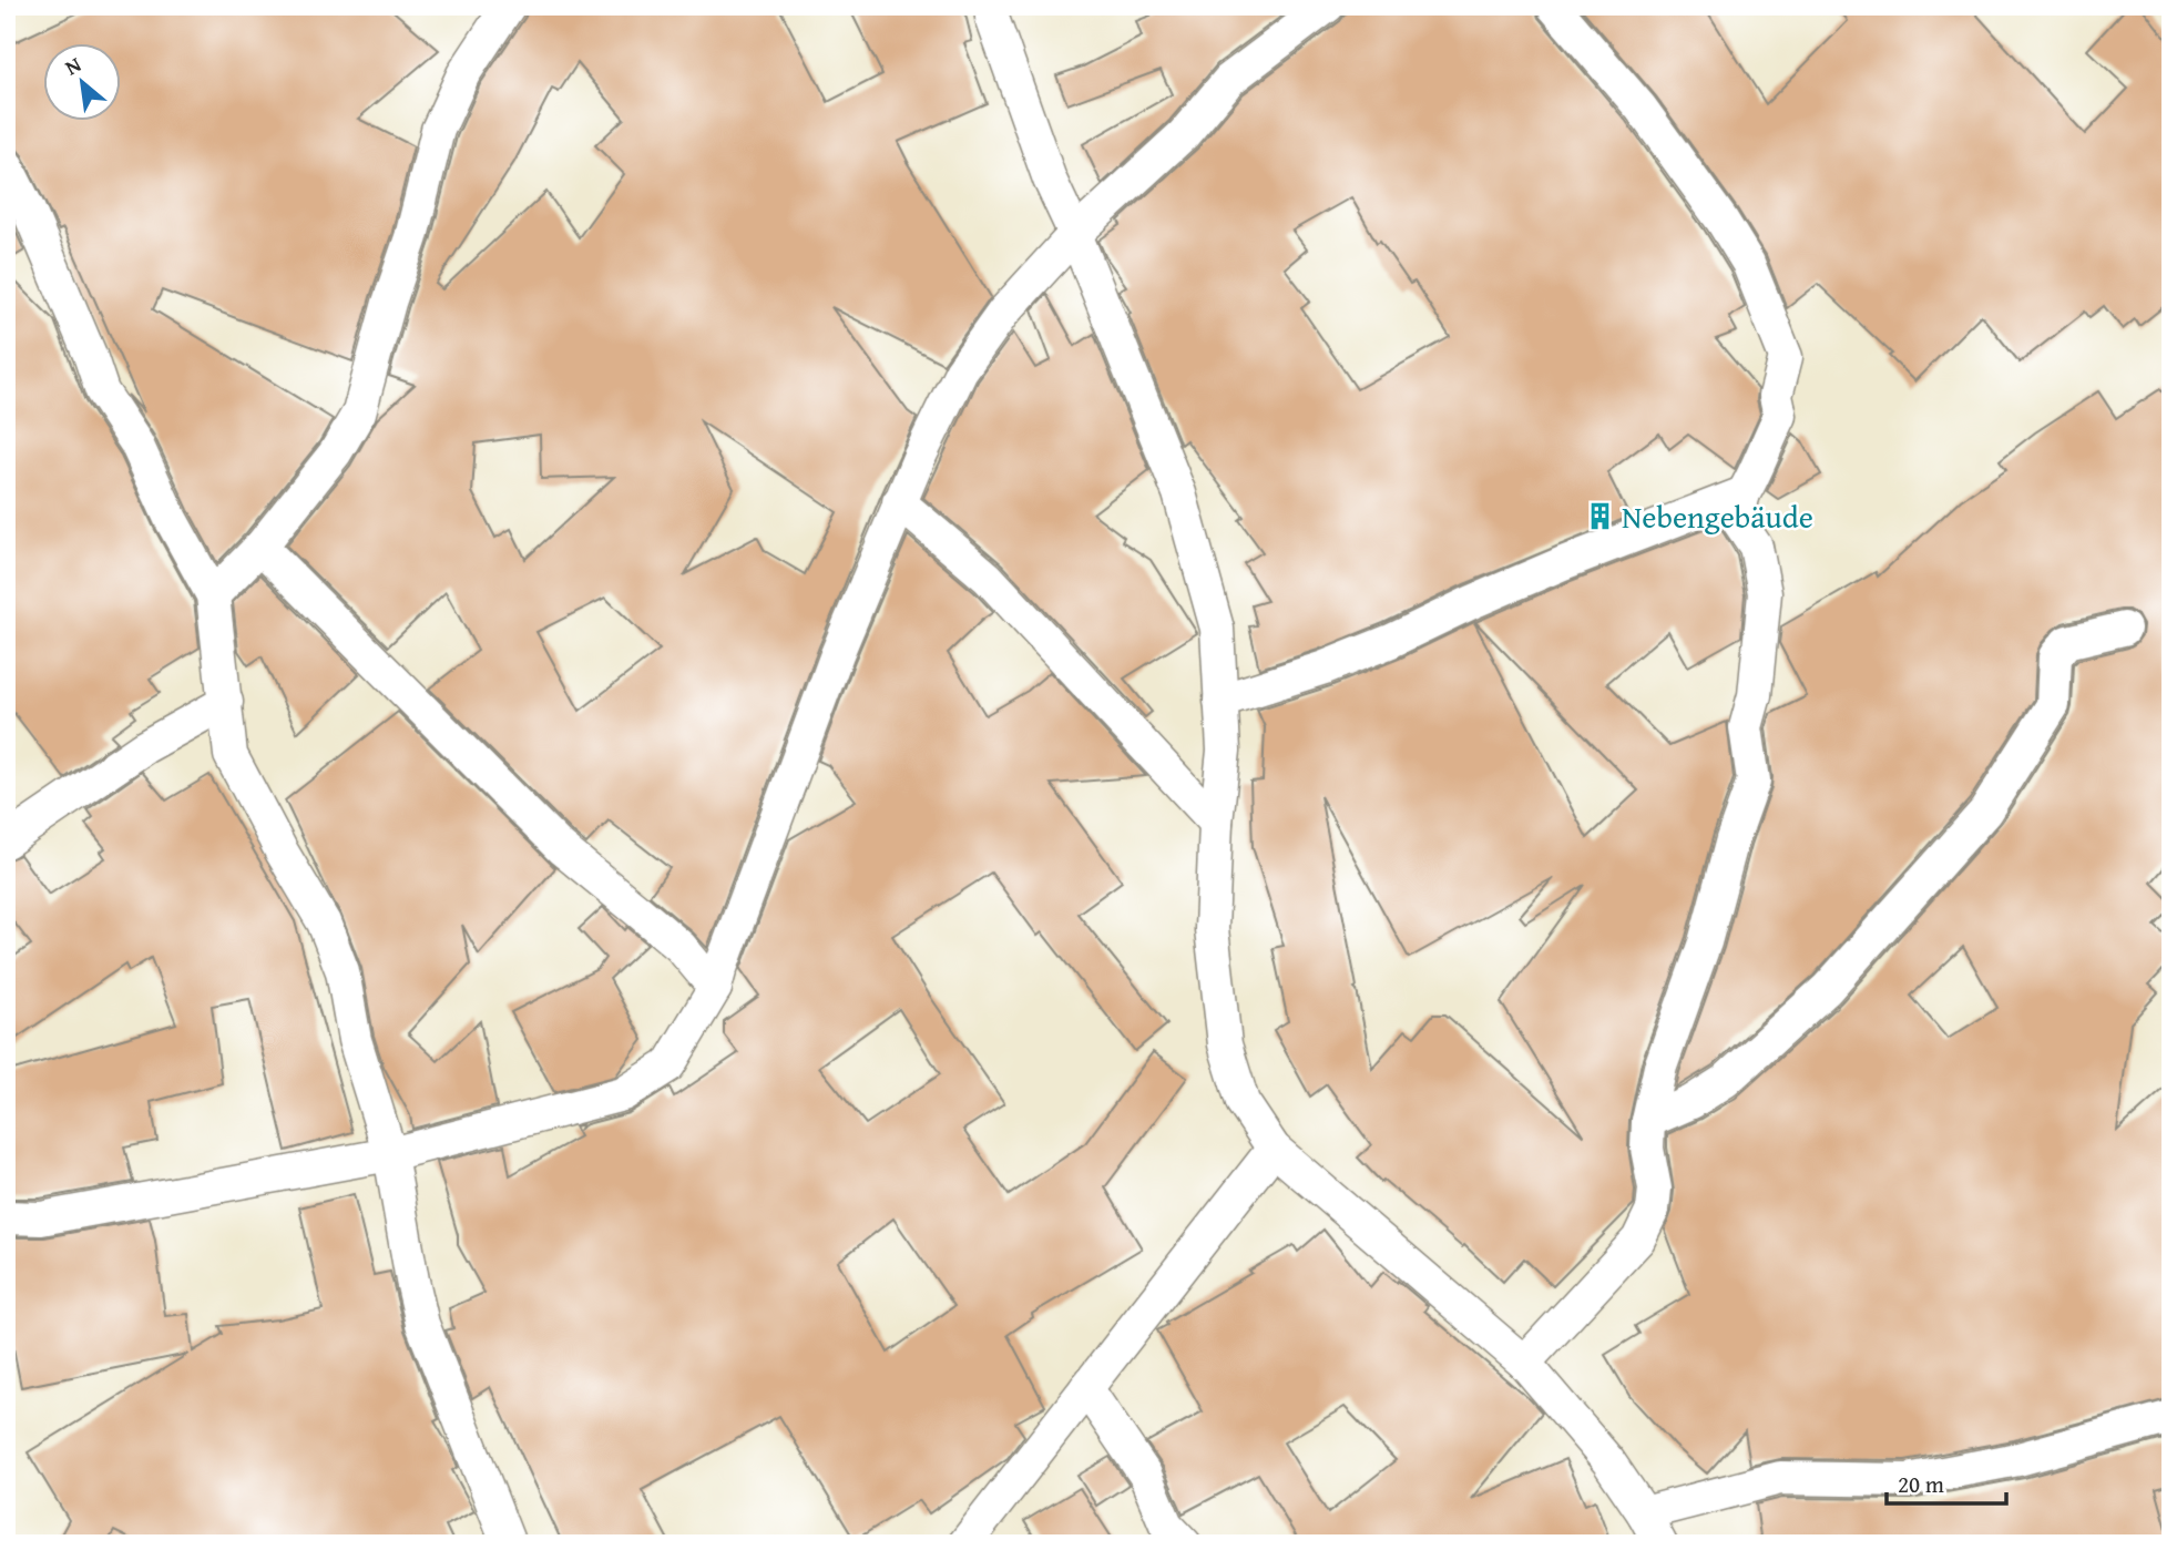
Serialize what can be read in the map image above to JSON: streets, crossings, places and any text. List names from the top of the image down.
{
  "places": {
    "building": ["Nebengebäude"]
  },
  "scale_bar": "20 m",
  "north": "top left"
}
